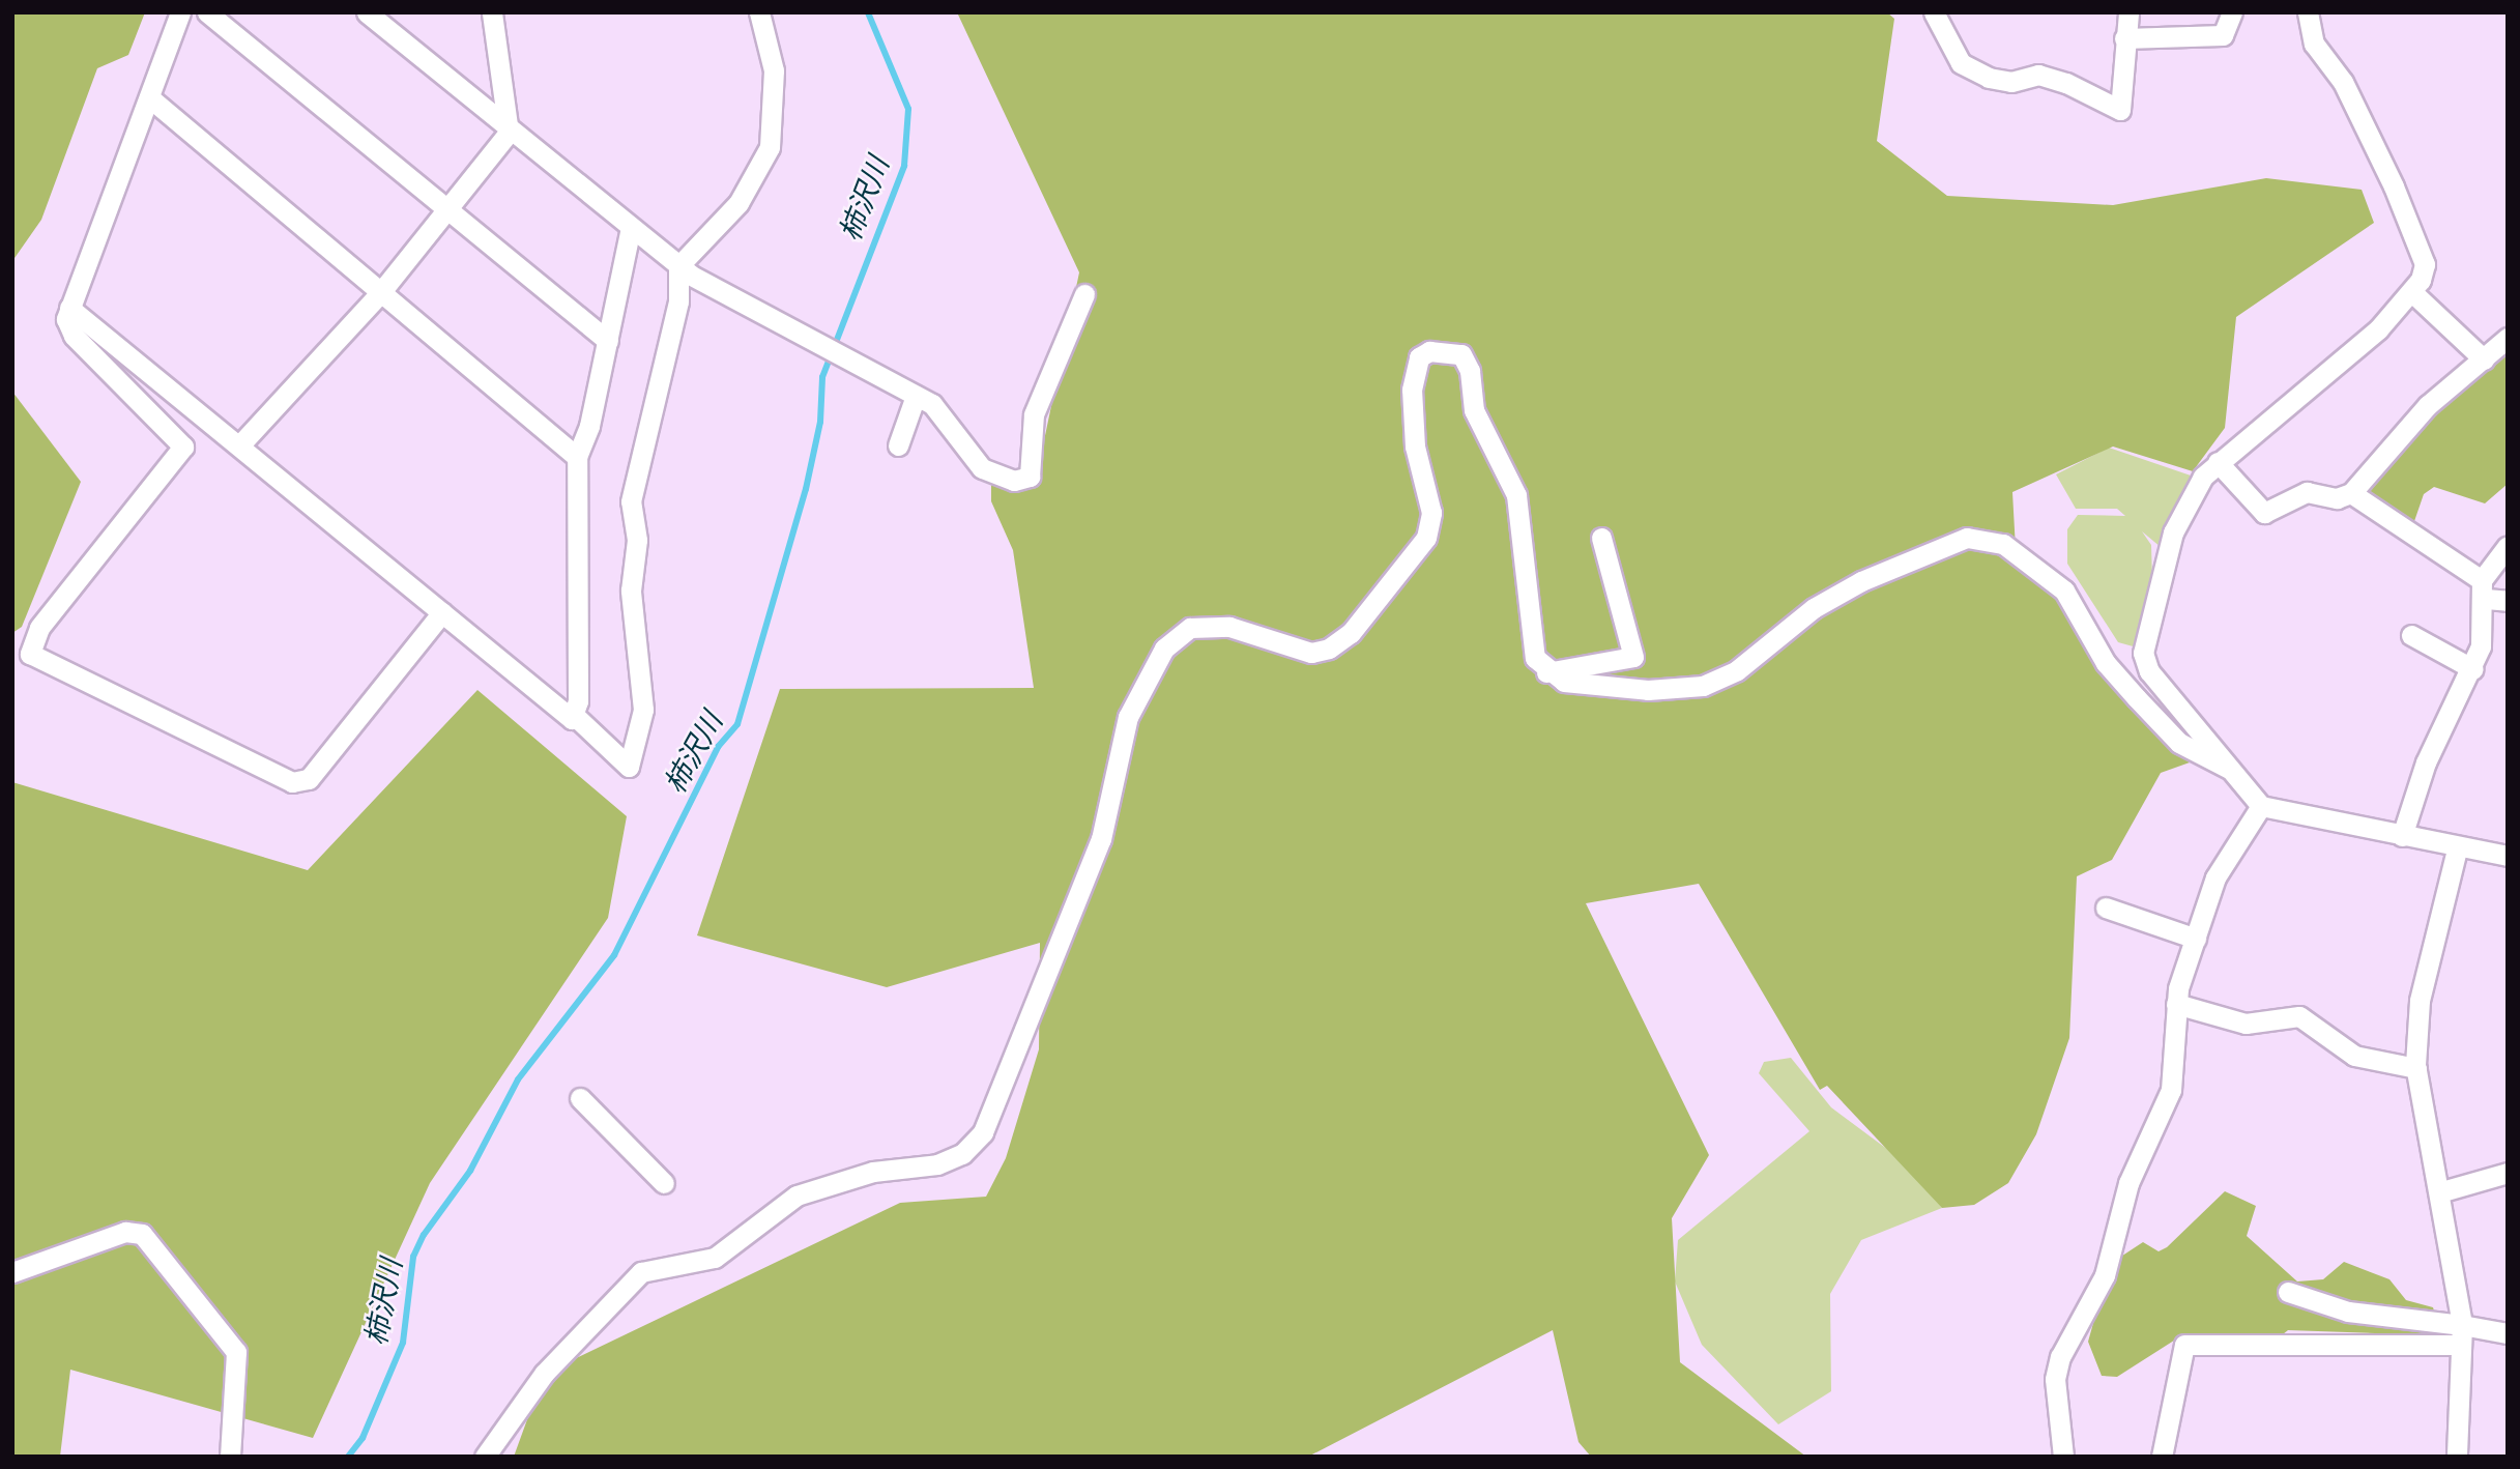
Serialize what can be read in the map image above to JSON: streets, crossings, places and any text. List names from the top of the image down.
{
  "water": ["柿沢川"]
}
